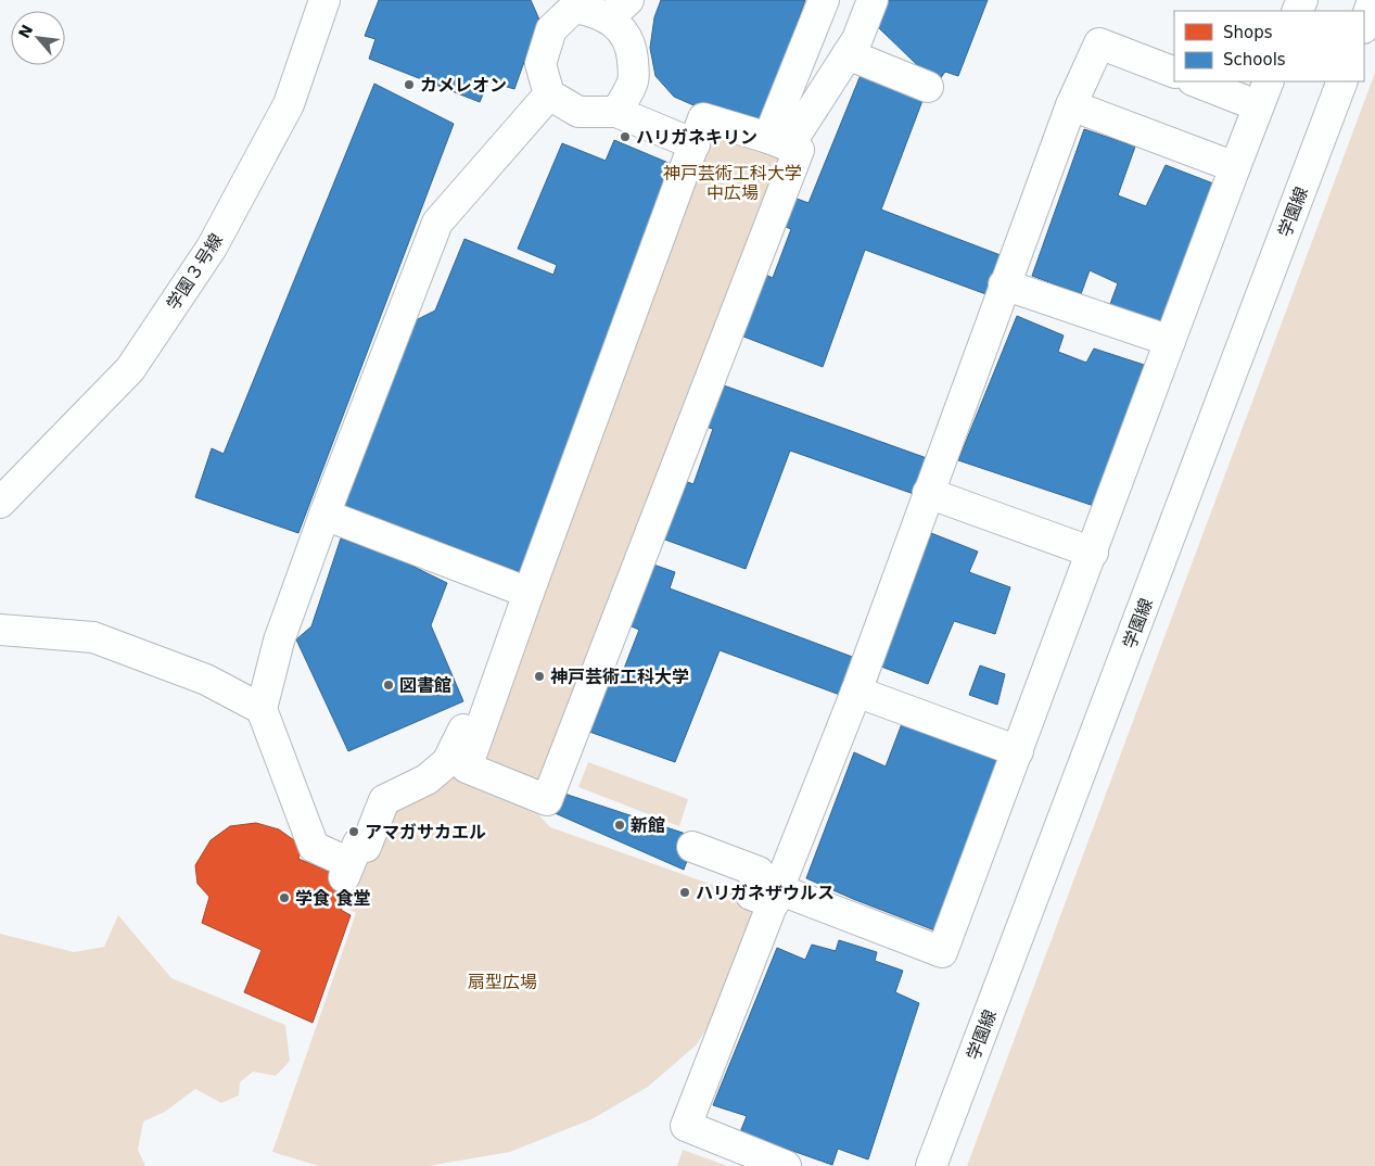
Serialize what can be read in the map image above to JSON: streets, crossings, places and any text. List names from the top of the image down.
{
  "streets": {
    "street": ["学園線", "学園３号線"]
  },
  "parks": ["神戸芸術工科大学 中広場", "扇型広場"],
  "places": [
    "カメレオン",
    "ハリガネキリン",
    "神戸芸術工科大学",
    "図書館",
    "新館",
    "アマガサカエル",
    "ハリガネザウルス",
    "学食 食堂"
  ],
  "legend": ["Shops", "Schools"],
  "north": "top left"
}
